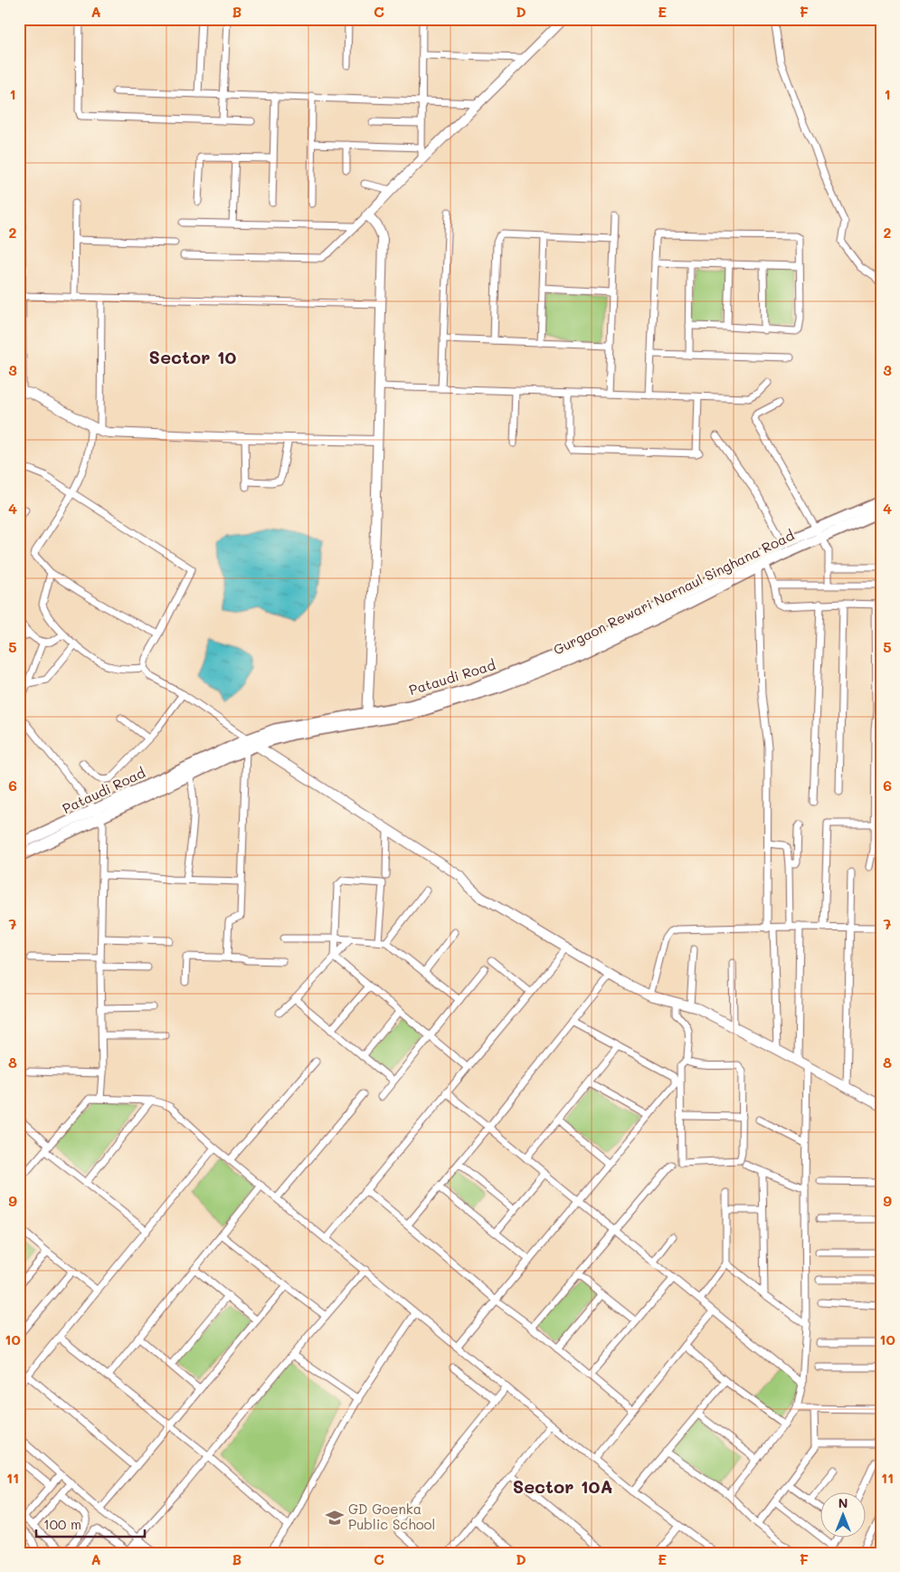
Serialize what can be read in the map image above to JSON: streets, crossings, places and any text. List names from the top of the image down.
{
  "streets": {
    "main road": ["Gurgaon Rewari Narnaul Singhana Road"]
  },
  "districts": ["Sector 10", "Sector 10A"],
  "places": {
    "school or university": ["GD Goenka Public School"]
  },
  "scale_bar": "100 m",
  "north": "top",
  "grid": {
    "columns": [
      "A",
      "B",
      "C",
      "D",
      "E",
      "F"
    ],
    "rows": [
      "1",
      "2",
      "3",
      "4",
      "5",
      "6",
      "7",
      "8",
      "9",
      "10",
      "11"
    ]
  }
}
